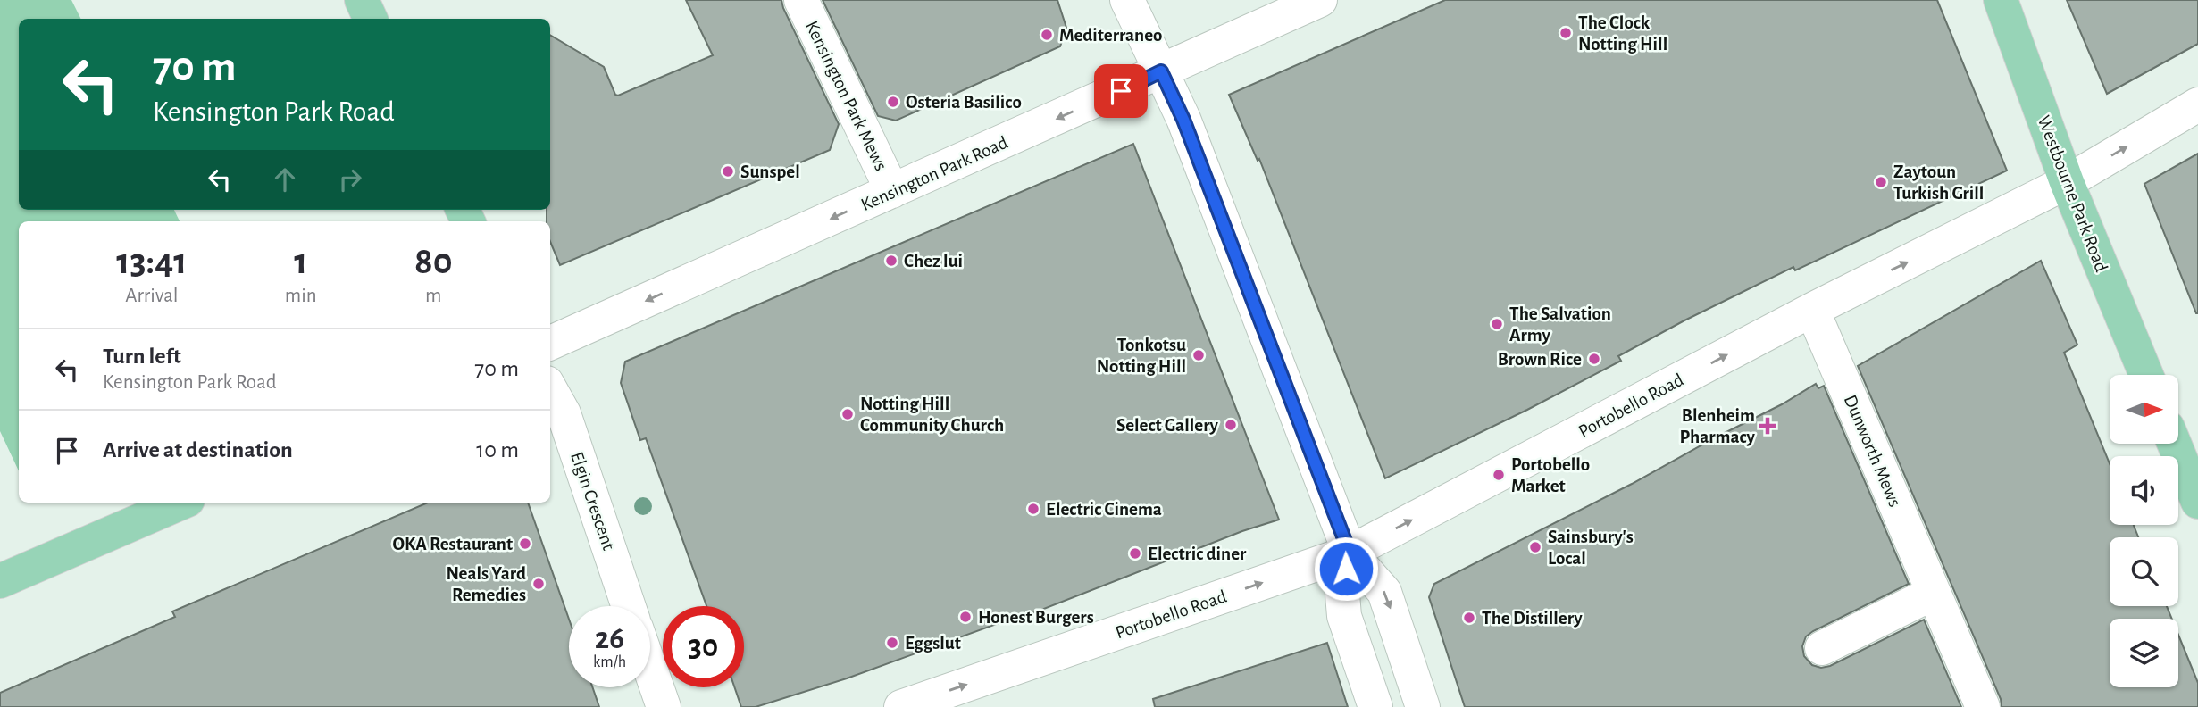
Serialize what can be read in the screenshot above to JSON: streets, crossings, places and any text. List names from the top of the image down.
{
  "streets": {
    "main road": ["Westbourne Park Road"],
    "street": [
      "Kensington Park Mews",
      "Kensington Park Road",
      "Portobello Road",
      "Dunworth Mews",
      "Elgin Crescent"
    ]
  },
  "crossings": [
    ["Kensington Park Mews", "Kensington Park Road"],
    ["Westbourne Park Road", "Portobello Road"],
    ["Portobello Road", "Dunworth Mews"]
  ],
  "one_way": ["Kensington Park Road", "Portobello Road"],
  "places": {
    "other": [
      "The Clock Notting Hill",
      "Mediterraneo",
      "Osteria Basilico",
      "Sunspel",
      "Zaytoun Turkish Grill",
      "Chez lui",
      "The Salvation Army",
      "Tonkotsu Notting Hill",
      "Brown Rice",
      "Notting Hill Community Church",
      "Select Gallery",
      "Portobello Market",
      "Electric Cinema",
      "OKA Restaurant",
      "Sainsbury's Local",
      "Electric diner",
      "Neals Yard Remedies",
      "Honest Burgers",
      "The Distillery",
      "Eggslut"
    ],
    "health": ["Blenheim Pharmacy"]
  },
  "north": "right",
  "page": {
    "turn": ["70 m", "Kensington Park Road"],
    "eta": [
      "13:41",
      "Arrival",
      "1",
      "min",
      "80",
      "m"
    ],
    "list": [
      {
        "name": "Turn left",
        "note": "Kensington Park Road",
        "value": "70 m"
      },
      {
        "name": "Arrive at destination",
        "value": "10 m"
      }
    ],
    "speed": "26 km/h",
    "limit": "30"
  }
}
